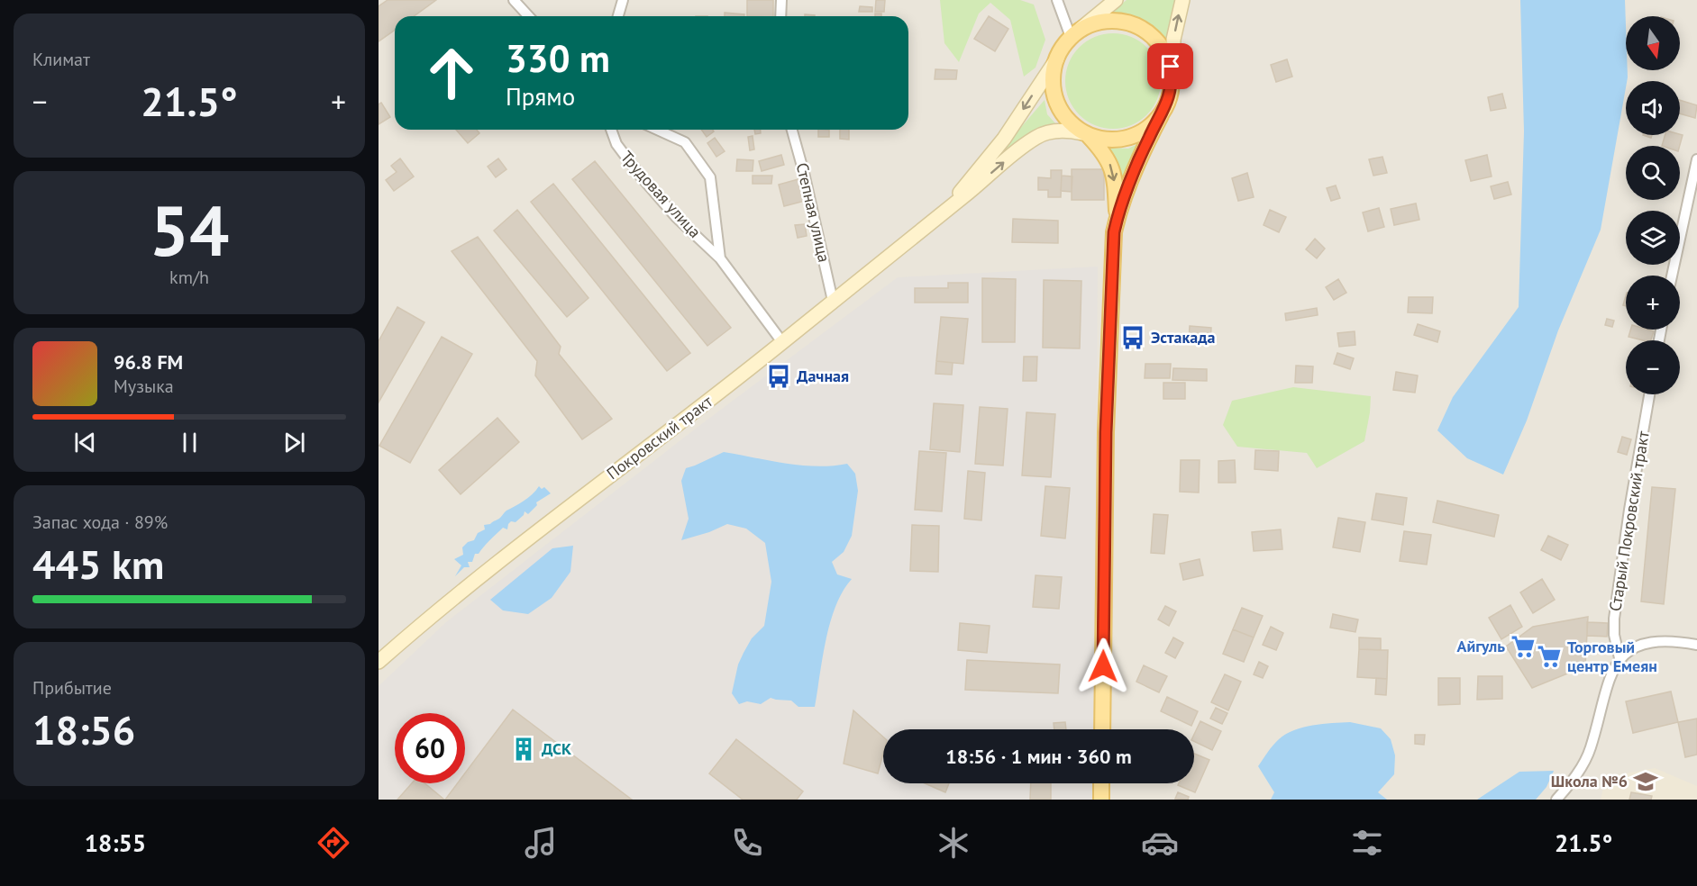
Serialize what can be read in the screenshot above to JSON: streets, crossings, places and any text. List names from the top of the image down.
{
  "streets": {
    "main road": ["Покровский тракт"],
    "street": ["Трудовая улица", "Степная улица", "Старый Покровский тракт"]
  },
  "crossings": [
    ["Трудовая улица", "Покровский тракт"],
    ["Степная улица", "Покровский тракт"]
  ],
  "places": {
    "bus stop": ["Эстакада", "Дачная"],
    "supermarket": ["Айгуль", "Торговый центр Емеян"],
    "building": ["ДСК"],
    "school or university": ["Школа №6"]
  },
  "north": "bottom",
  "page": {
    "tile": [
      "Климат",
      ["54", "km/h"],
      ["Запас хода · 89%", "445 km"],
      ["Прибытие", "18:56"]
    ],
    "map_buttons": ["+", "−"],
    "turn": ["330 m", "Прямо"],
    "heat": ["−", "21.5°", "+"],
    "song": ["96.8 FM", "Музыка"],
    "limit": "60",
    "trip": "18:56 · 1 мин · 360 m",
    "tabs": ["18:55", "21.5°"]
  }
}
